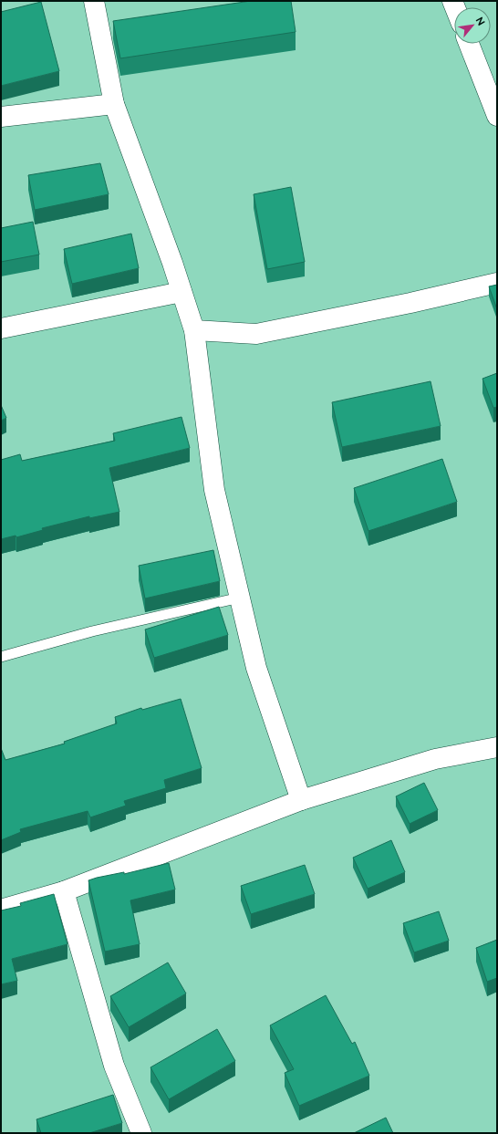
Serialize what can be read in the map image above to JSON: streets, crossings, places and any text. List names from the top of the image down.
{
  "north": "top right"
}
